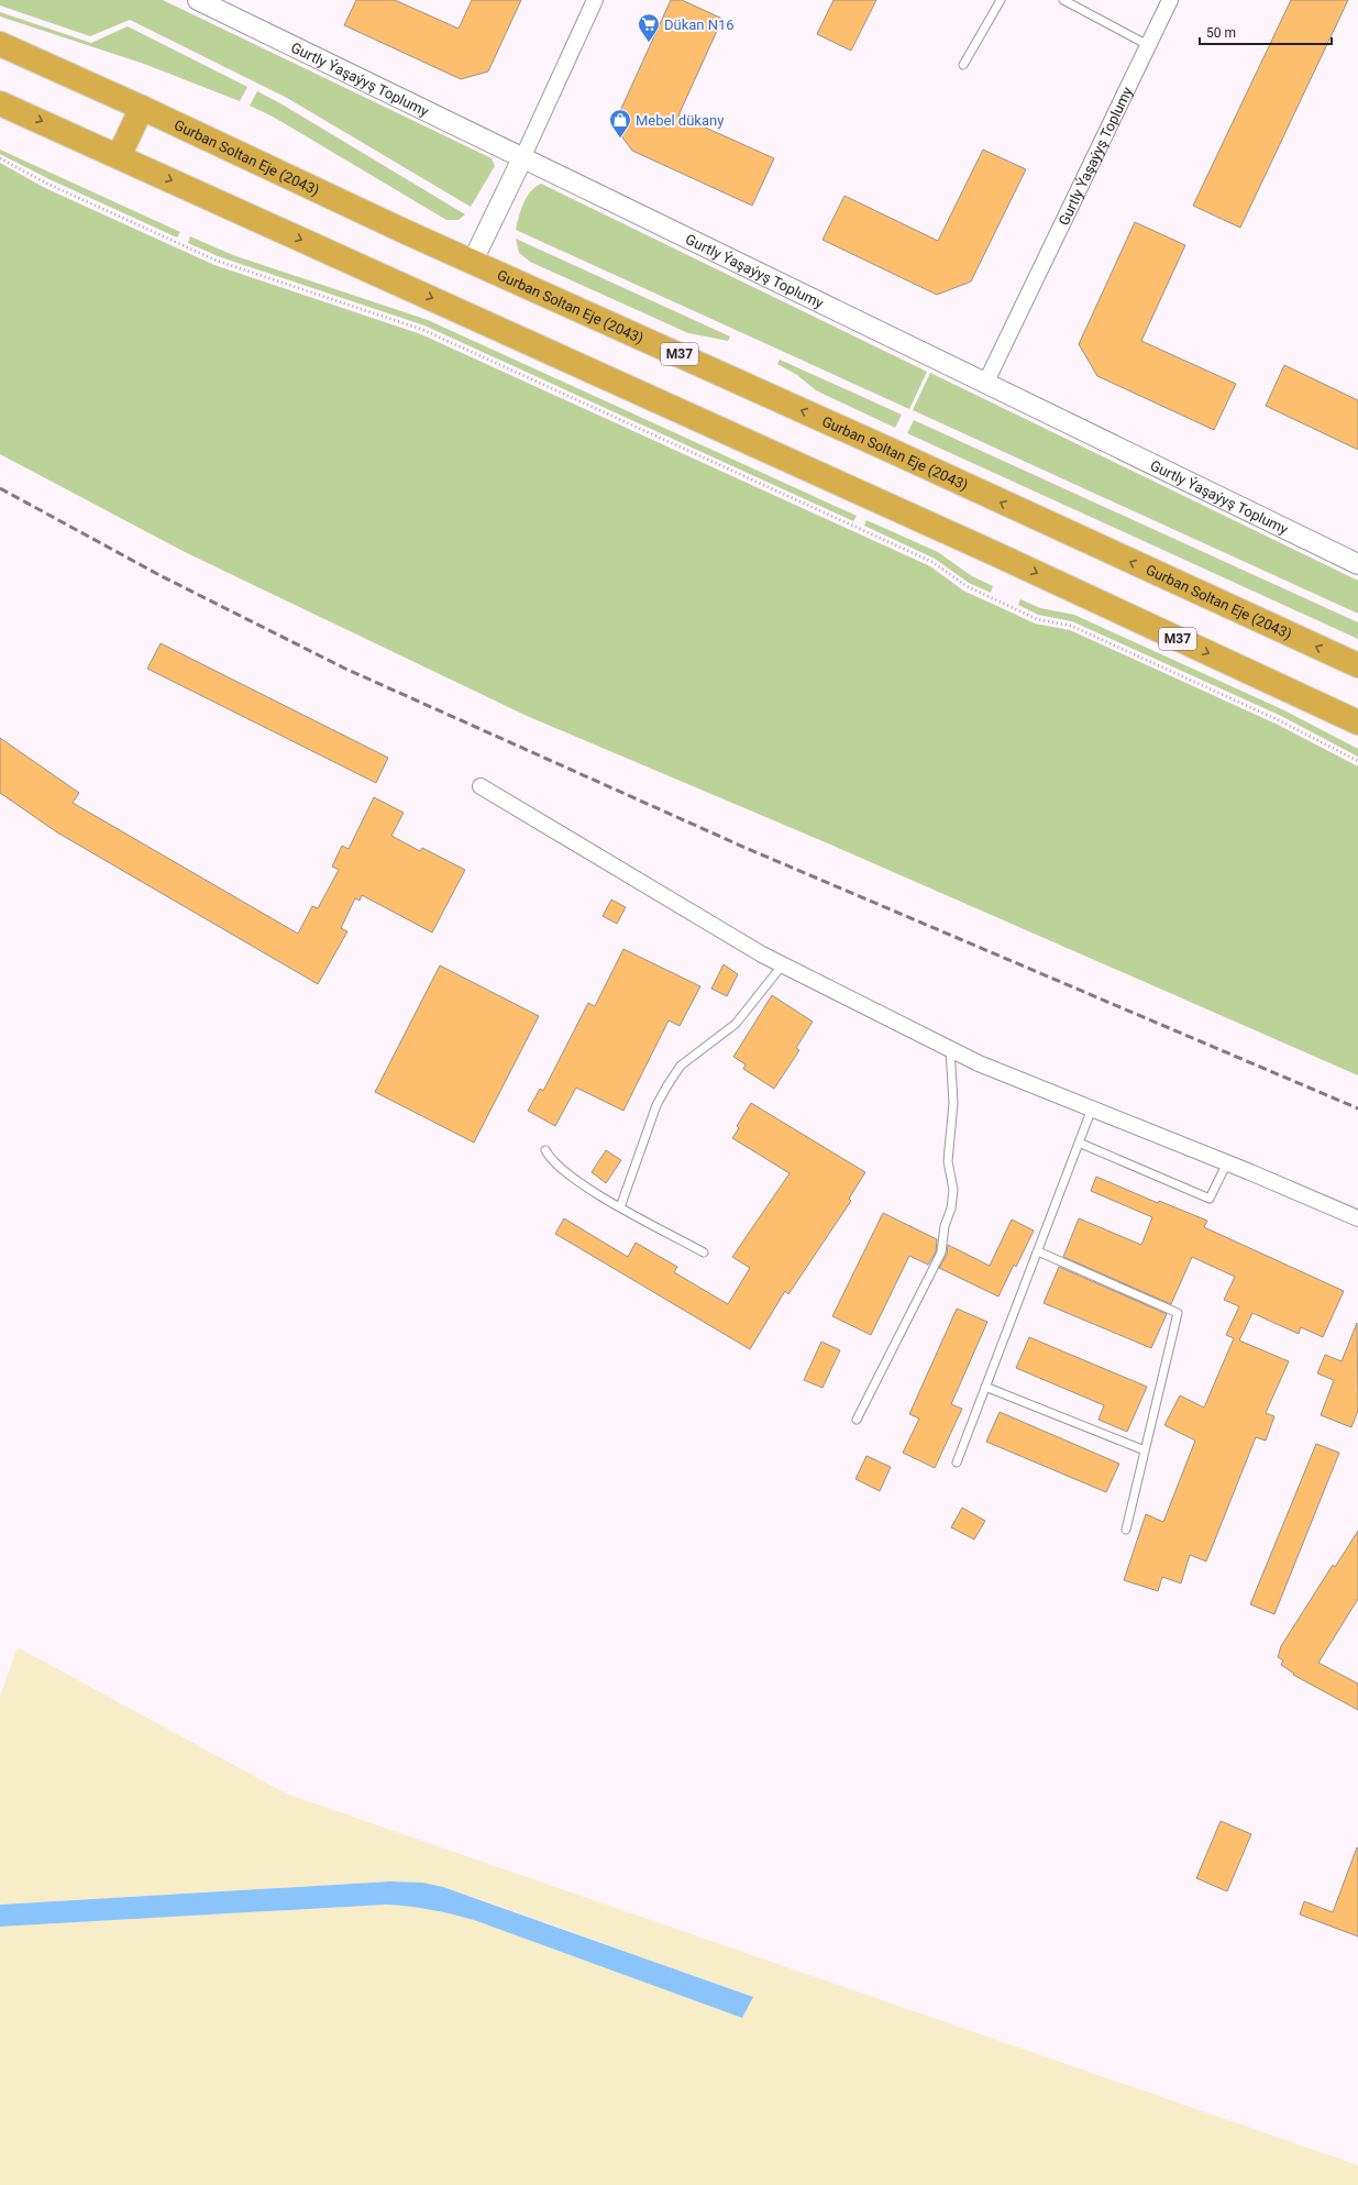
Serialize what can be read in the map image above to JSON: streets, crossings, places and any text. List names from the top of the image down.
{
  "streets": {
    "highway": ["Gurban Soltan Eje (2043)", "M37"],
    "street": ["Gurtly Ýaşaýyş Toplumy"]
  },
  "places": {
    "supermarket": ["Dükan N16"],
    "shop": ["Mebel dükany"]
  },
  "scale_bar": "50 m"
}
